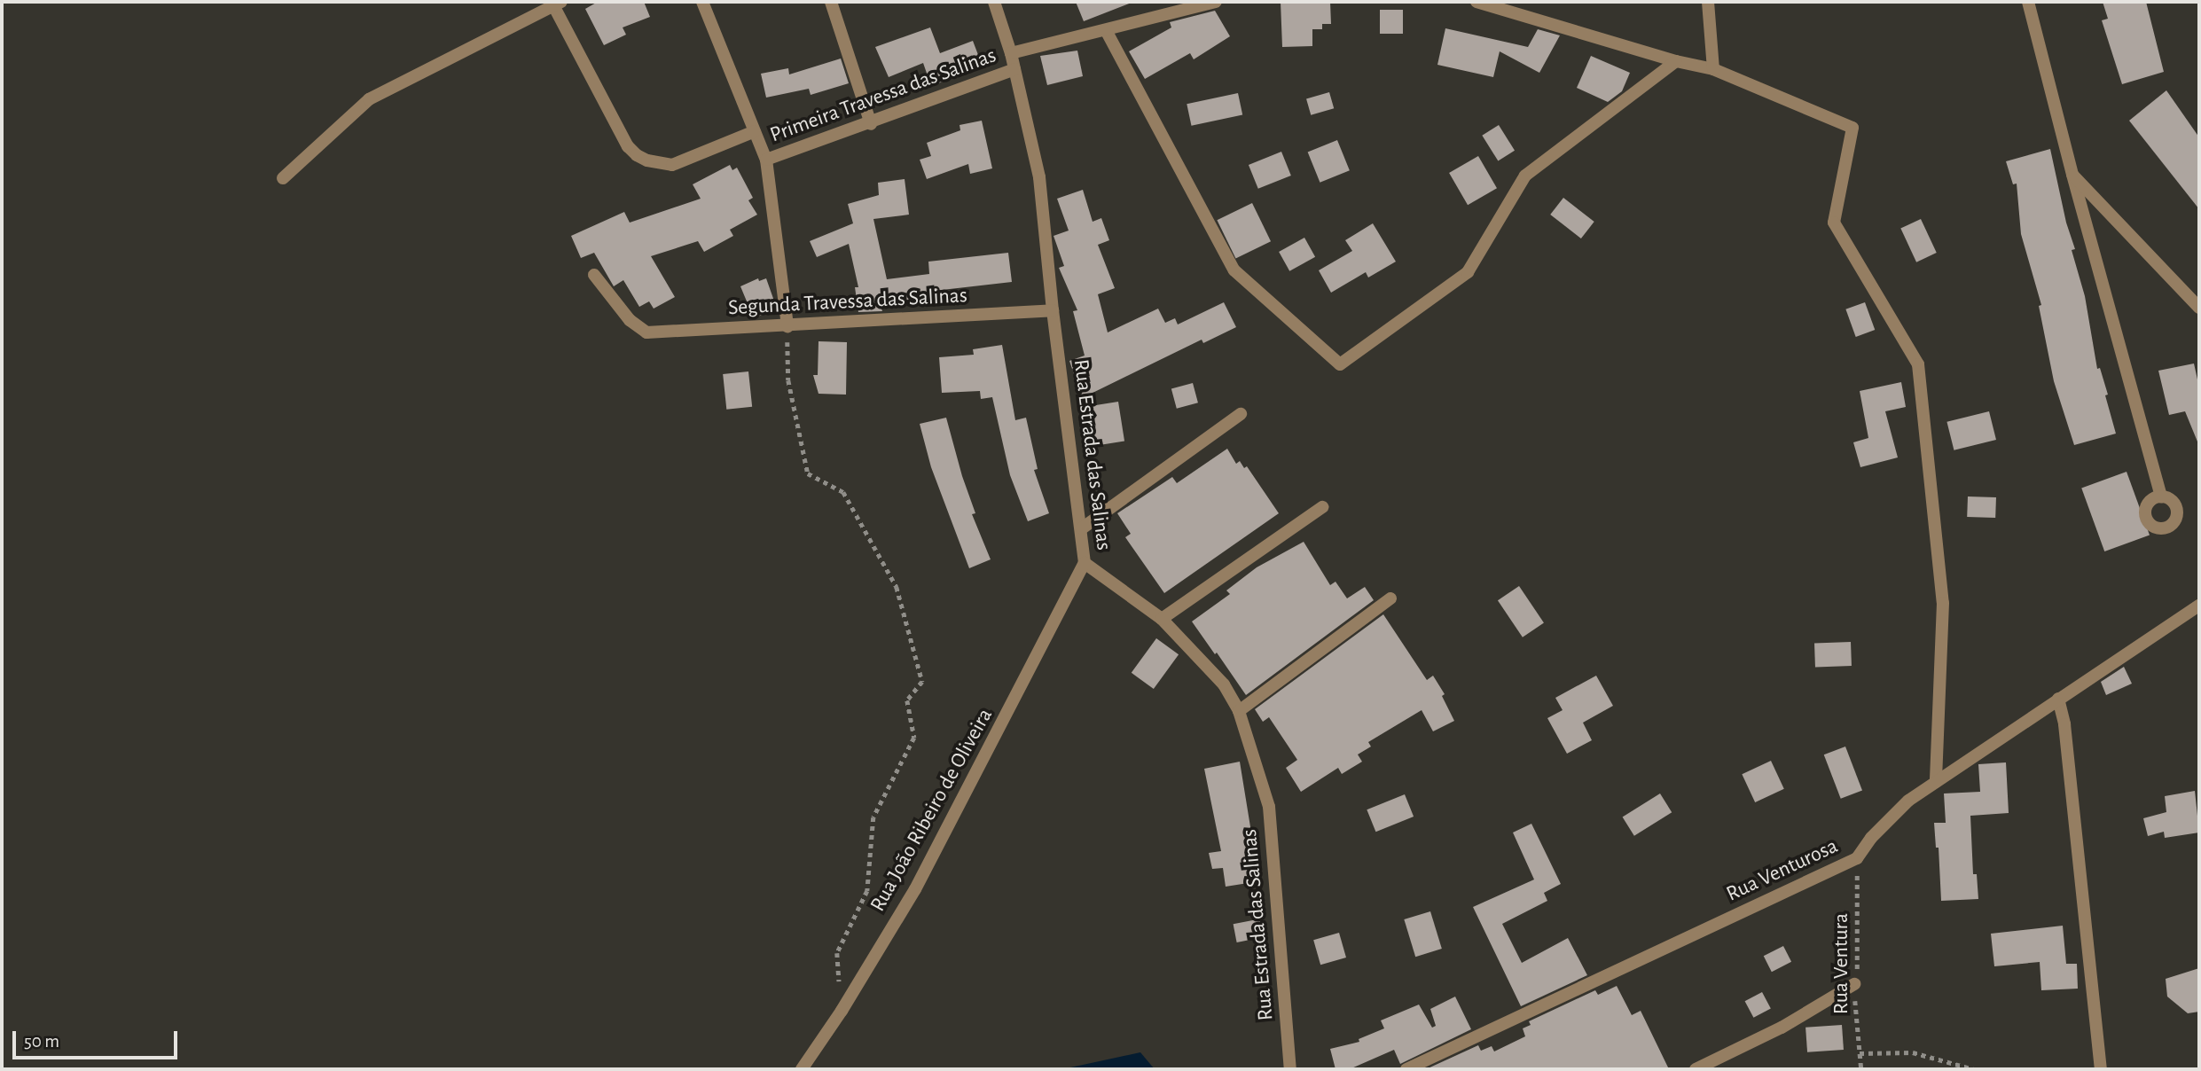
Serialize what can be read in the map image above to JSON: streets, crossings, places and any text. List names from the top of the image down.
{
  "streets": {
    "street": [
      "Primeira Travessa das Salinas",
      "Segunda Travessa das Salinas",
      "Rua Estrada das Salinas",
      "Rua João Ribeiro de Oliveira",
      "Rua Venturosa"
    ],
    "path": ["Rua Ventura"]
  },
  "crossings": [
    ["Primeira Travessa das Salinas", "Rua Estrada das Salinas"],
    ["Segunda Travessa das Salinas", "Rua Estrada das Salinas"],
    ["Rua Estrada das Salinas", "Rua João Ribeiro de Oliveira"],
    ["Rua Venturosa", "Rua Ventura"]
  ],
  "scale_bar": "50 m"
}
